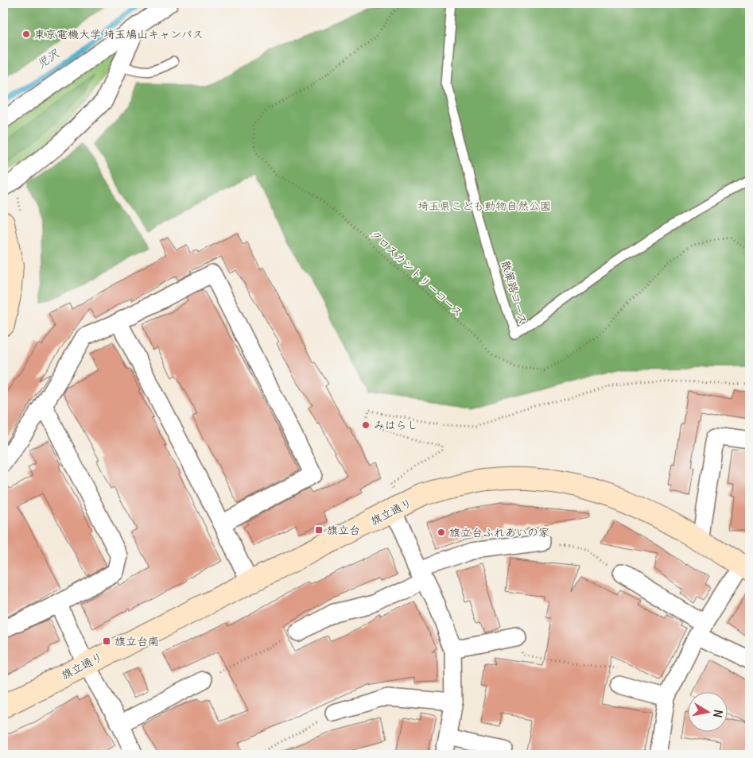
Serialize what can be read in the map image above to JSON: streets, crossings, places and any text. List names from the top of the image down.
{
  "streets": {
    "street": ["旗立通り"],
    "lane": ["散策路コース"],
    "path": ["クロスカントリーコース"]
  },
  "water": ["児沢"],
  "parks": ["埼玉県こども動物自然公園"],
  "places": {
    "other": ["東京電機大学 埼玉鳩山キャンパス", "みはらし", "旗立台ふれあいの家"],
    "transit": ["旗立台", "旗立台南"]
  },
  "north": "right"
}
